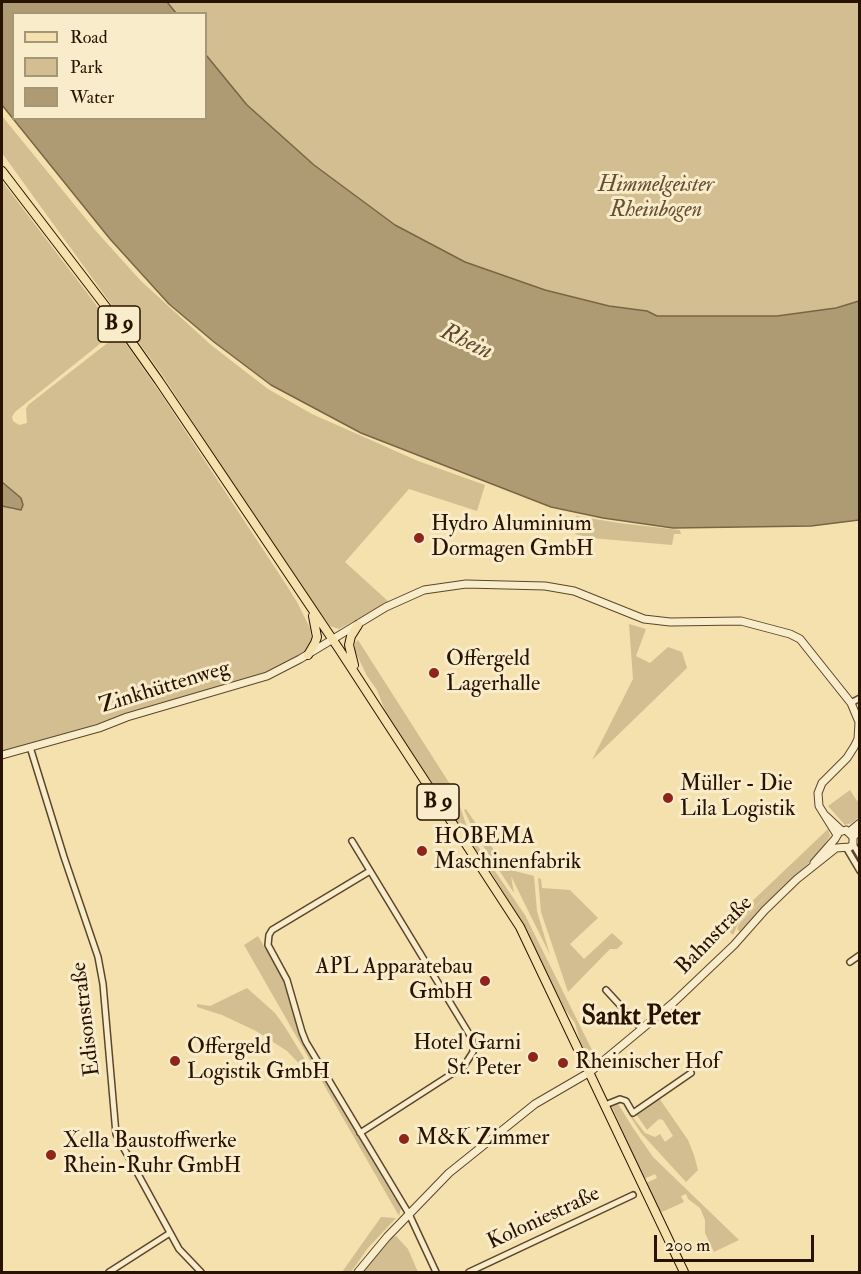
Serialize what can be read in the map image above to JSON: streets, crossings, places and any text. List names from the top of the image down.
{
  "streets": {
    "main road": ["B 9"],
    "street": [
      "Zinkhüttenweg",
      "Bahnstraße",
      "Edisonstraße",
      "Koloniestraße"
    ]
  },
  "crossings": [
    ["B 9", "Zinkhüttenweg"],
    ["B 9", "Bahnstraße"],
    ["Zinkhüttenweg", "Edisonstraße"]
  ],
  "districts": ["Sankt Peter"],
  "water": ["Rhein"],
  "parks": ["Himmelgeister Rheinbogen"],
  "places": [
    "Hydro Aluminium Dormagen GmbH",
    "Offergeld Lagerhalle",
    "Müller - Die Lila Logistik",
    "HOBEMA Maschinenfabrik",
    "APL Apparatebau GmbH",
    "Hotel Garni St. Peter",
    "Offergeld Logistik GmbH",
    "Rheinischer Hof",
    "M&K Zimmer",
    "Xella Baustoffwerke Rhein-Ruhr GmbH"
  ],
  "legend": ["Road", "Park", "Water"],
  "scale_bar": "200 m"
}
